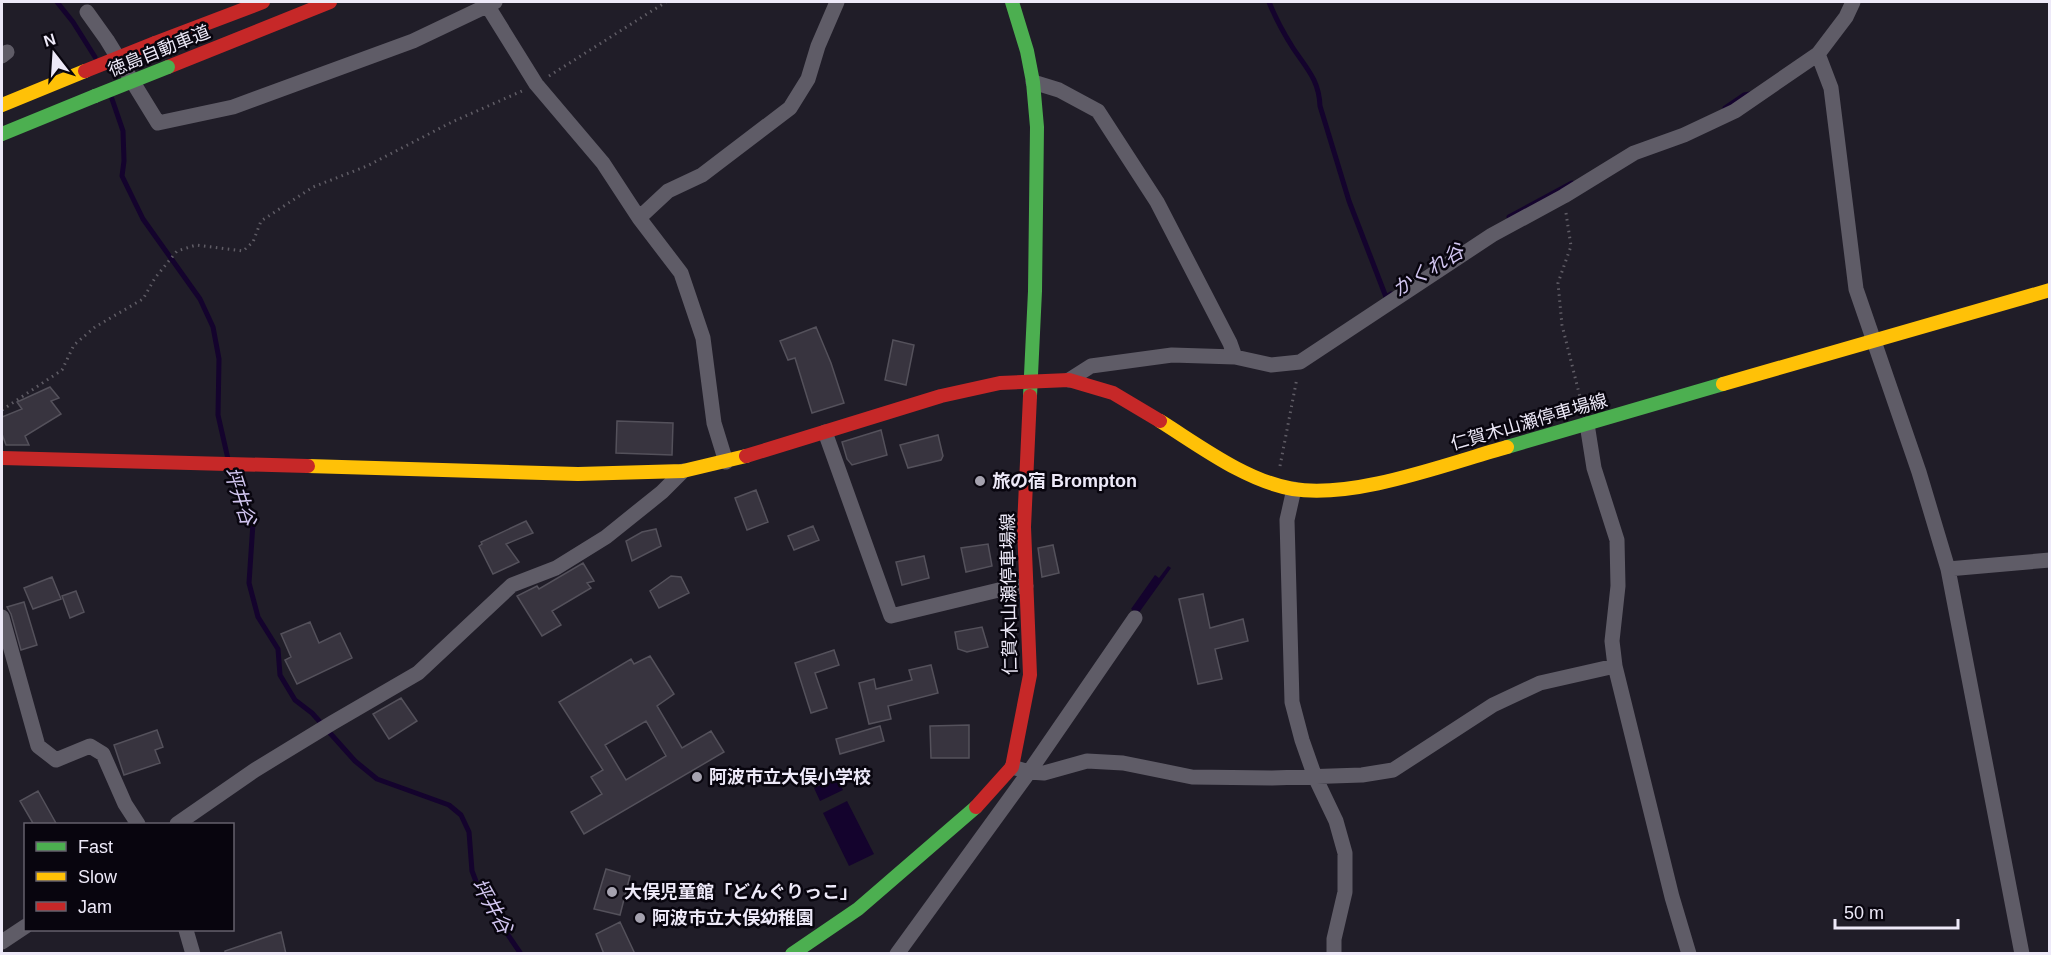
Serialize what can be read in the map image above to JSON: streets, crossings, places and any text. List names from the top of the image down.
{
  "streets": {
    "main road": ["徳島自動車道", "仁賀木山瀬停車場線"]
  },
  "water": ["かくれ谷", "坪井谷"],
  "places": [
    "旅の宿 Brompton",
    "阿波市立大俣小学校",
    "大俣児童館「どんぐりっこ」",
    "阿波市立大俣幼稚園"
  ],
  "legend": ["Fast", "Slow", "Jam"],
  "scale_bar": "50 m",
  "north": "top"
}
